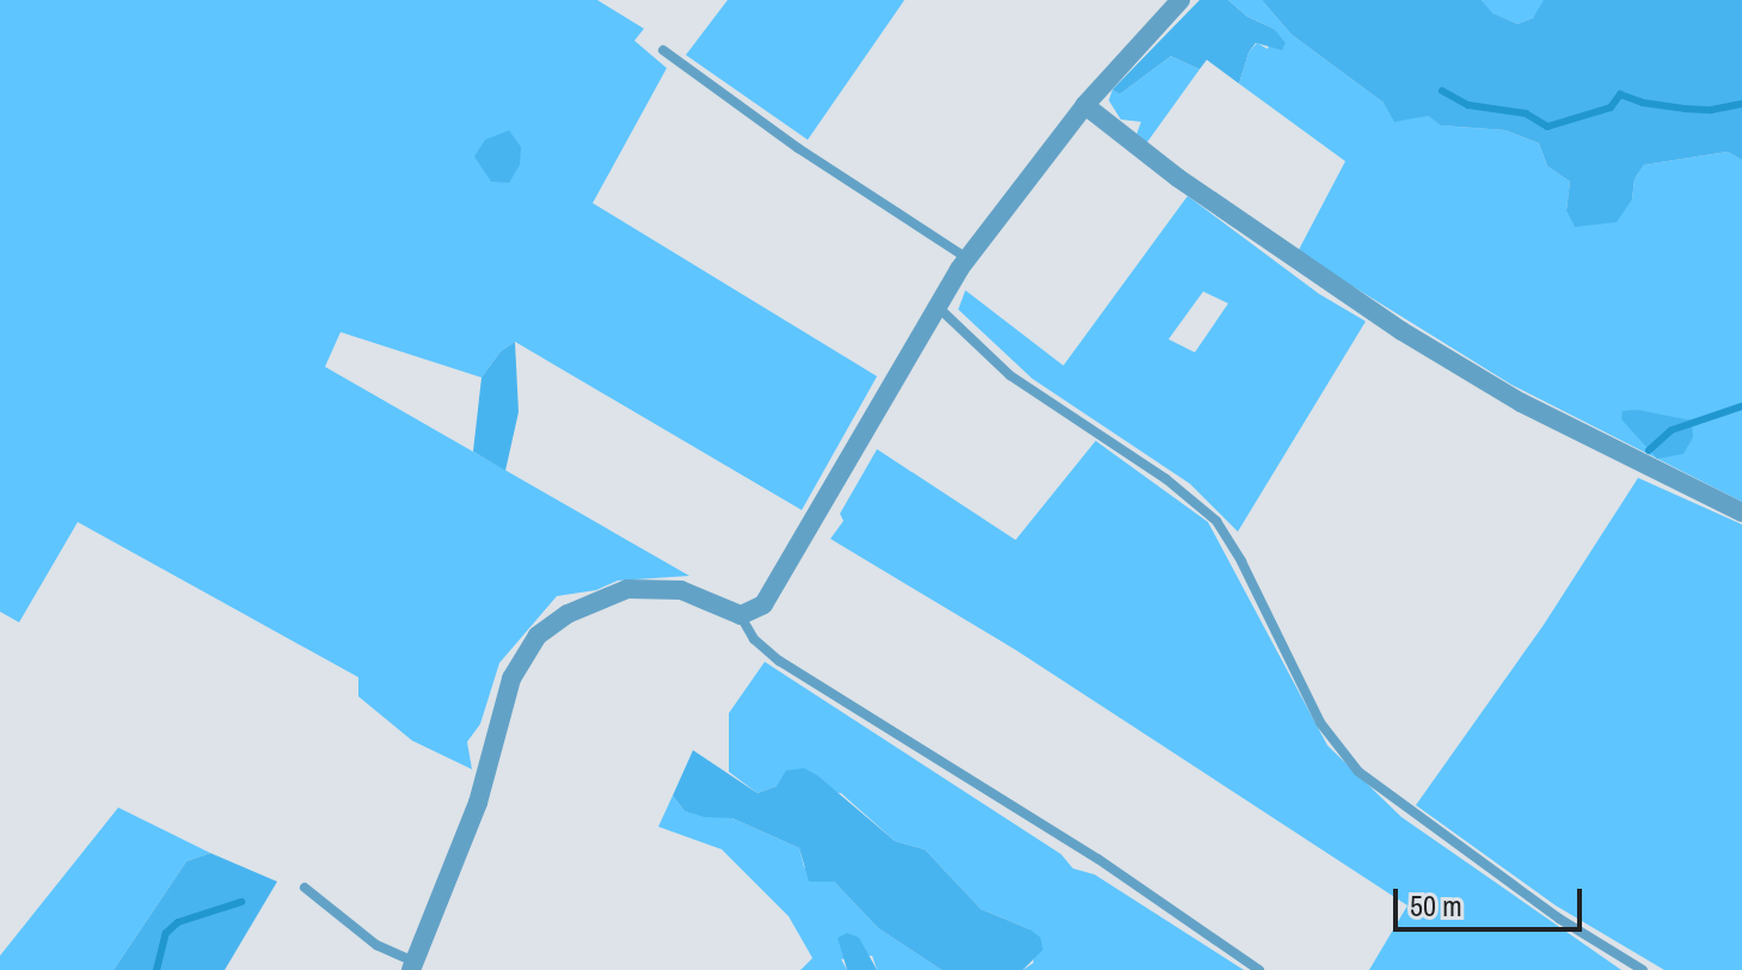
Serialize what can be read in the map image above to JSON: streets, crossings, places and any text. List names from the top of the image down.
{
  "scale_bar": "50 m"
}
